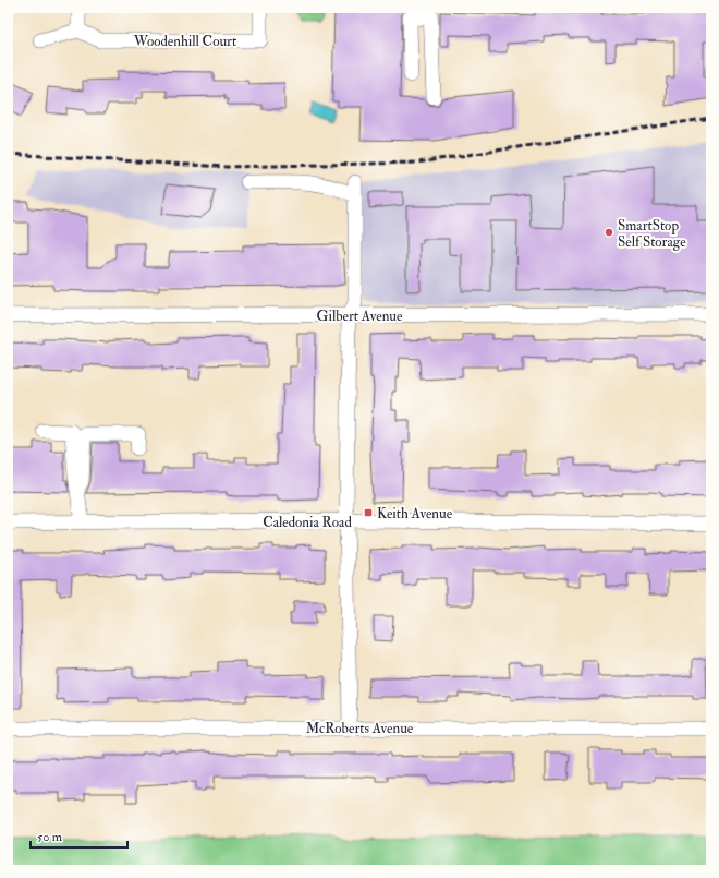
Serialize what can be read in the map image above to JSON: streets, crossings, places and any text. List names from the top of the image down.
{
  "streets": {
    "street": [
      "Woodenhill Court",
      "Gilbert Avenue",
      "Caledonia Road",
      "McRoberts Avenue"
    ]
  },
  "places": {
    "other": ["SmartStop Self Storage"],
    "transit": ["Keith Avenue"]
  },
  "scale_bar": "50 m"
}
